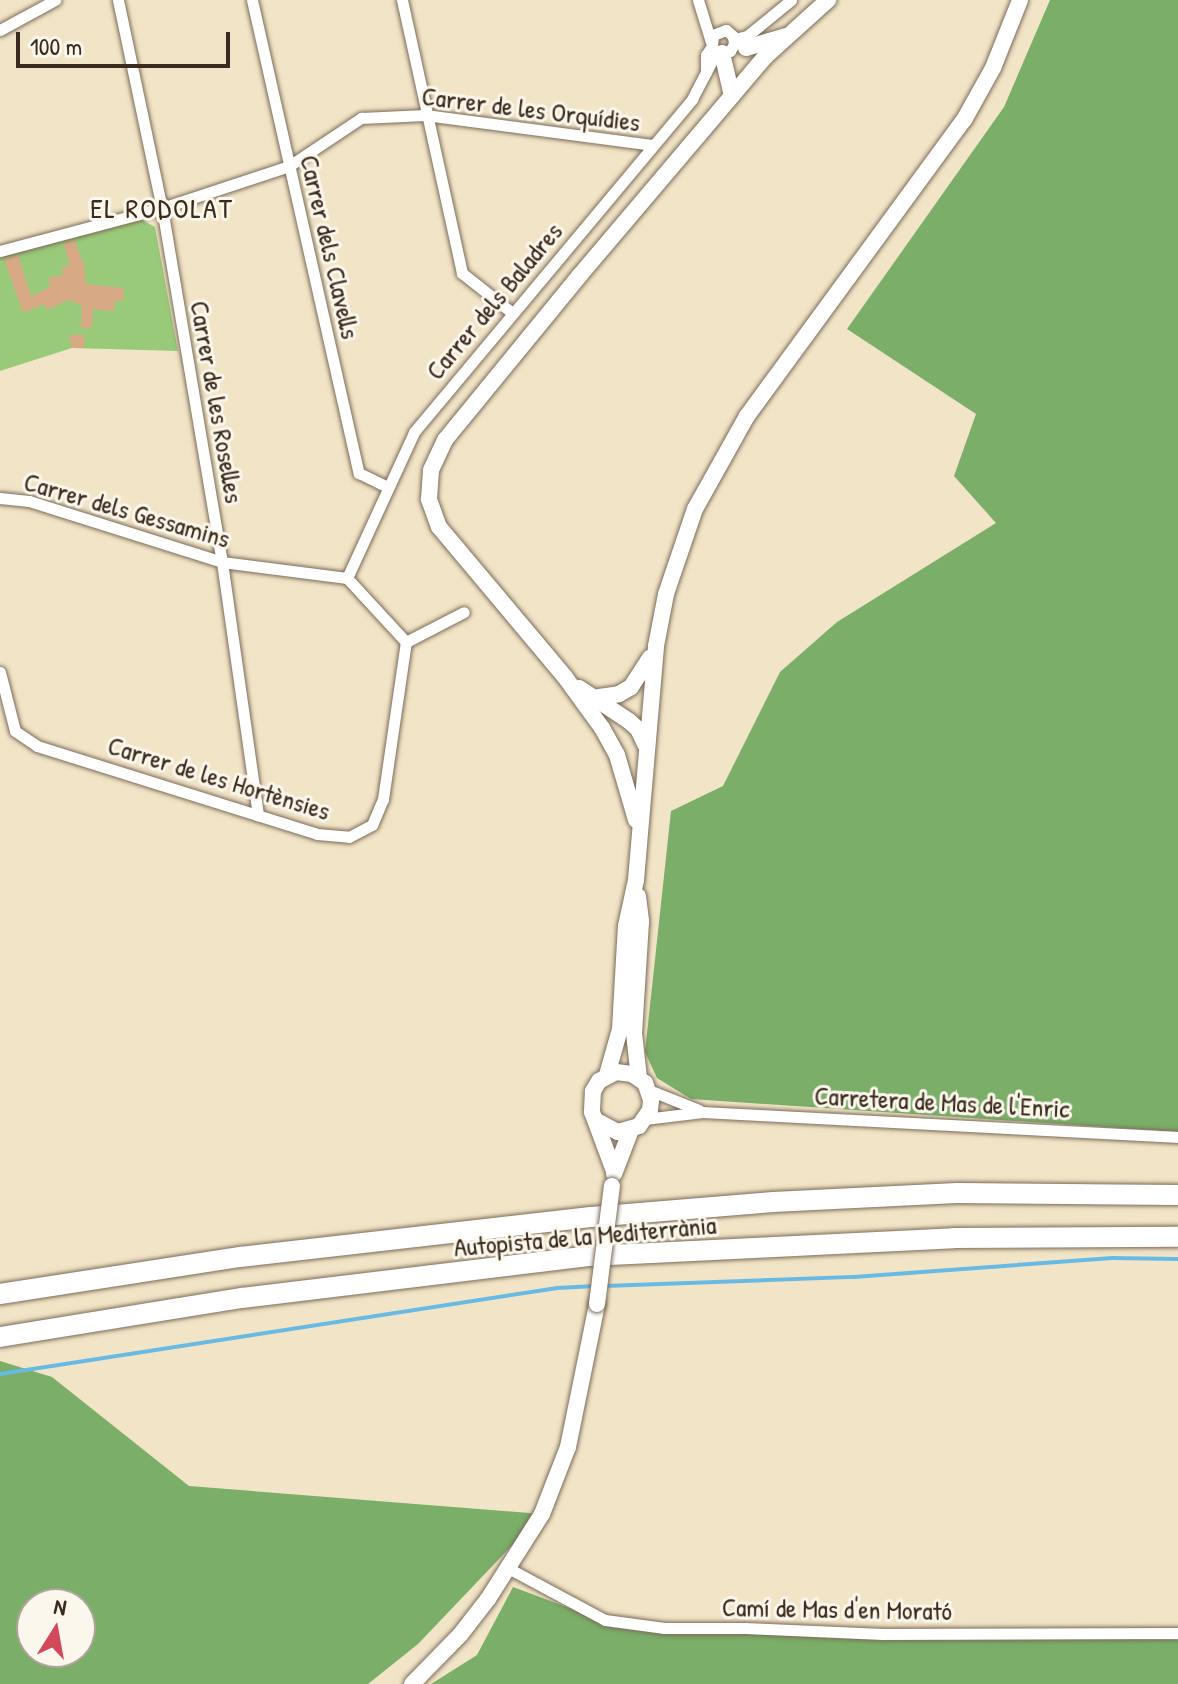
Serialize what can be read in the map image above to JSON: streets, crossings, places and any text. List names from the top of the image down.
{
  "streets": {
    "highway": ["Autopista de la Mediterrània"],
    "street": [
      "Carrer de les Orquídies",
      "Carrer dels Clavells",
      "Carrer dels Baladres",
      "Carrer de les Roselles",
      "Carrer dels Gessamins",
      "Carrer de les Hortènsies",
      "Carretera de Mas de l'Enric",
      "Camí de Mas d'en Morató"
    ]
  },
  "crossings": [
    ["Carrer de les Orquídies", "Carrer dels Clavells"],
    ["Carrer de les Orquídies", "Carrer dels Baladres"],
    ["Carrer de les Orquídies", "Carrer de les Roselles"],
    ["Carrer dels Clavells", "Carrer dels Baladres"],
    ["Carrer dels Baladres", "Carrer dels Gessamins"],
    ["Carrer de les Roselles", "Carrer dels Gessamins"],
    ["Carrer de les Roselles", "Carrer de les Hortènsies"]
  ],
  "districts": ["EL RODOLAT"],
  "scale_bar": "100 m",
  "north": "top"
}
